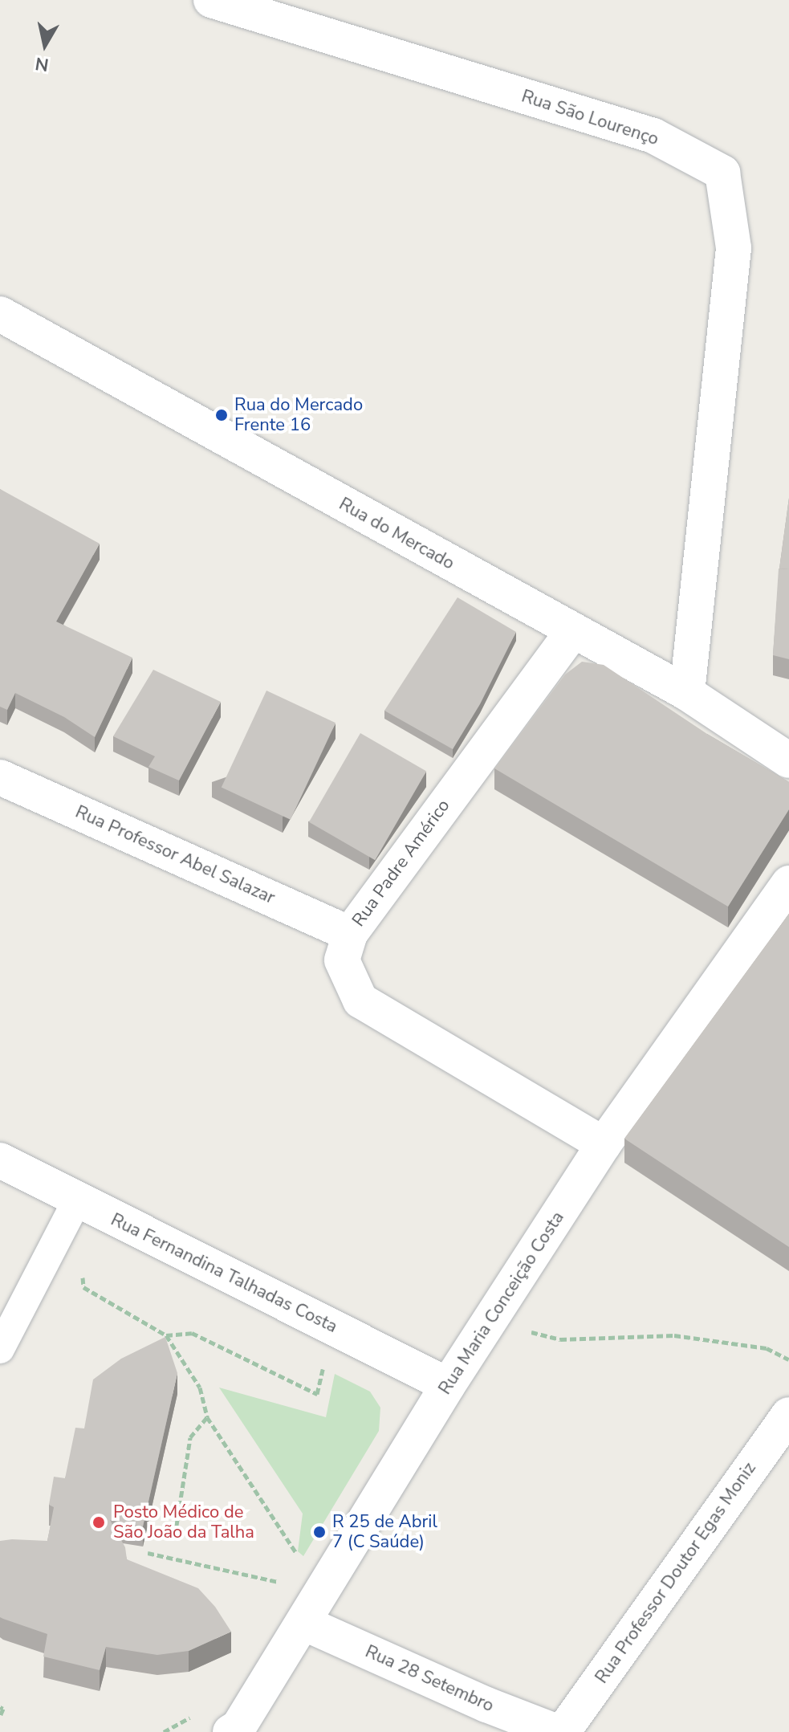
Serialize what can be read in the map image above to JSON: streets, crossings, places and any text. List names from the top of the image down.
{
  "streets": {
    "street": [
      "Rua São Lourenço",
      "Rua do Mercado",
      "Rua Professor Abel Salazar",
      "Rua Padre Américo",
      "Rua Fernandina Talhadas Costa",
      "Rua Maria Conceição Costa",
      "Rua Professor Doutor Egas Moniz",
      "Rua 28 Setembro"
    ]
  },
  "crossings": [
    ["Rua São Lourenço", "Rua do Mercado"],
    ["Rua do Mercado", "Rua Padre Américo"],
    ["Rua Professor Abel Salazar", "Rua Padre Américo"],
    ["Rua Padre Américo", "Rua Maria Conceição Costa"],
    ["Rua Fernandina Talhadas Costa", "Rua Maria Conceição Costa"],
    ["Rua Maria Conceição Costa", "Rua 28 Setembro"]
  ],
  "places": ["Rua do Mercado Frente 16", "Posto Médico de São João da Talha", "R 25 de Abril 7 (C Saúde)"],
  "north": "bottom"
}
